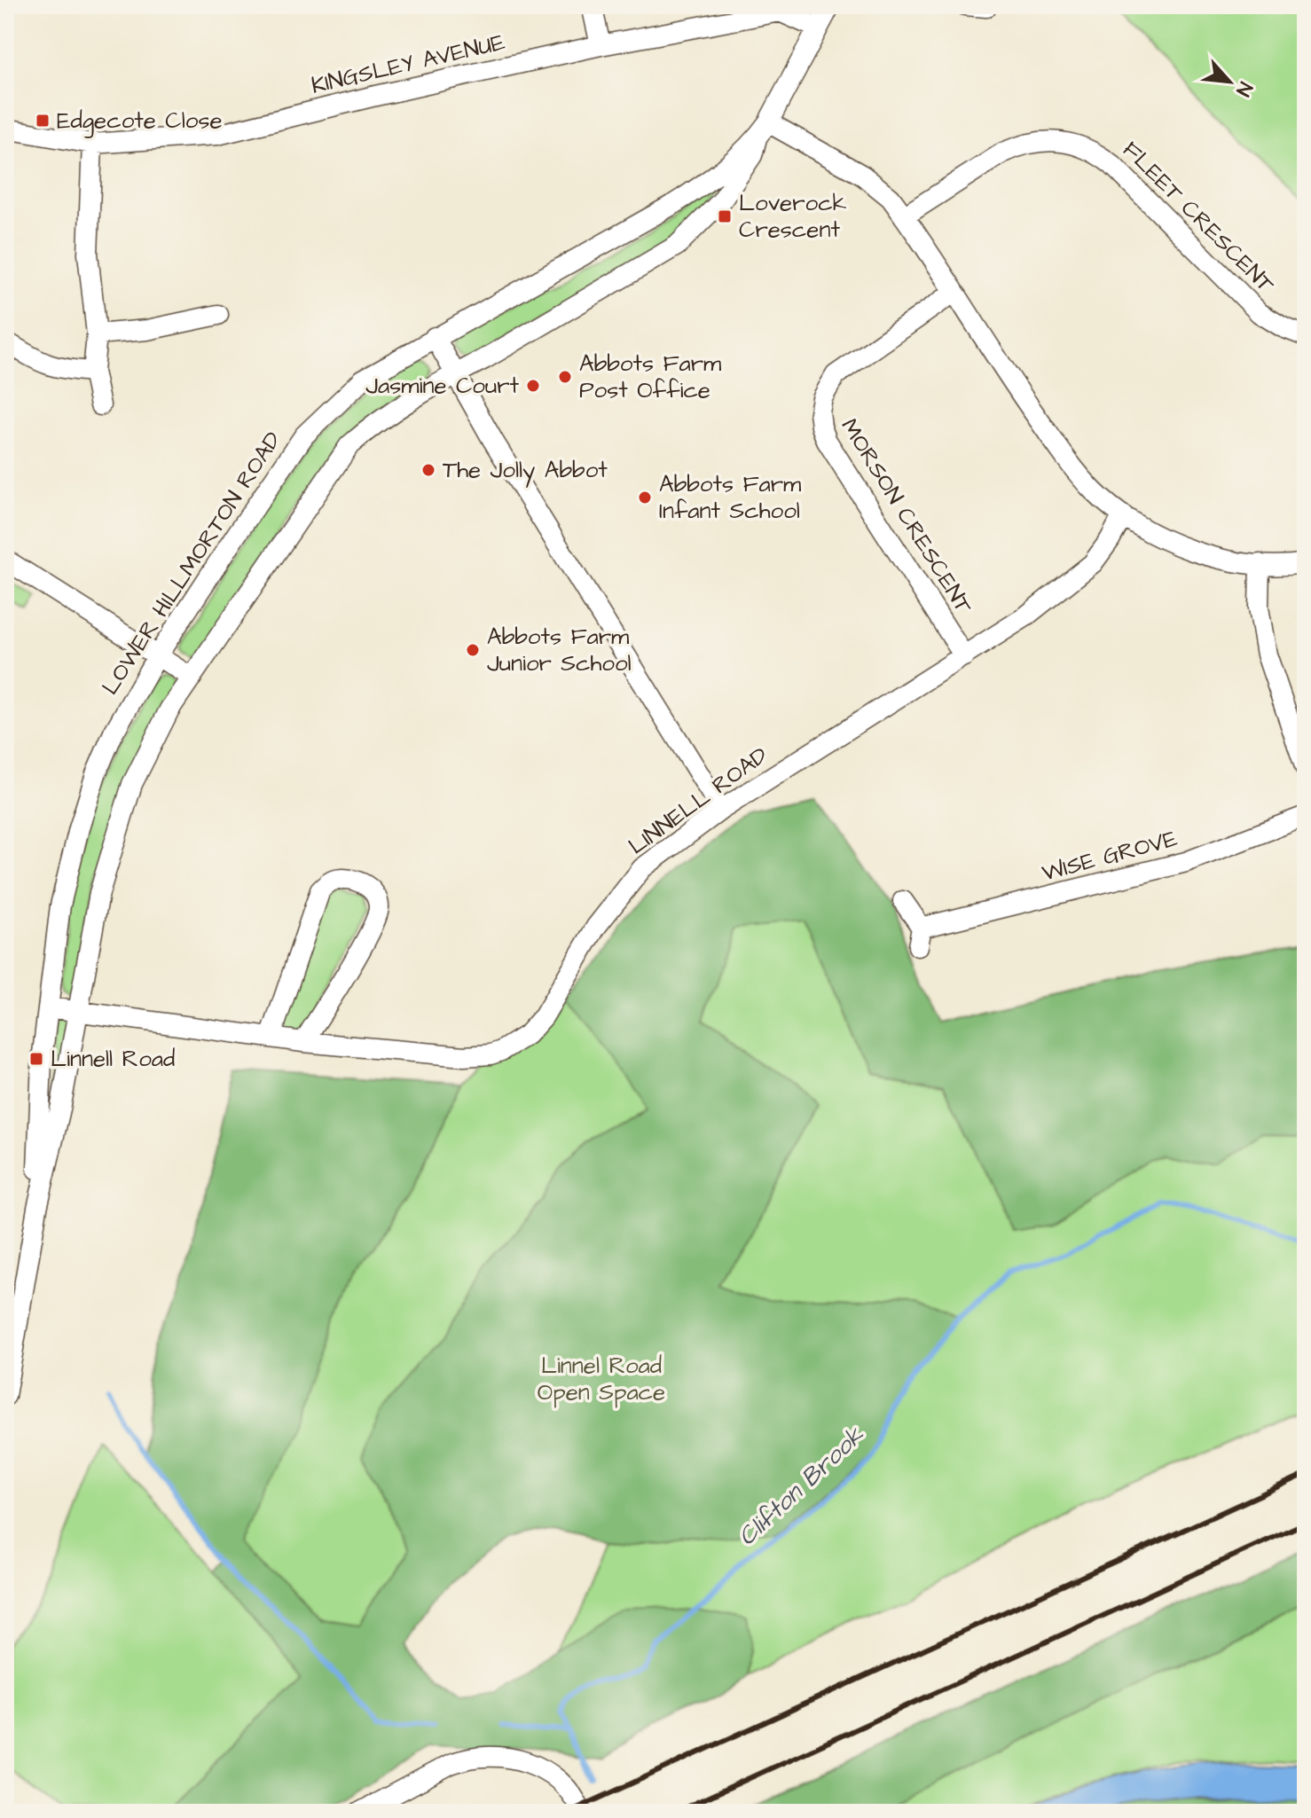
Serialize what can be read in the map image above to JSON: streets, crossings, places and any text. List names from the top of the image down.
{
  "streets": {
    "street": [
      "KINGSLEY AVENUE",
      "FLEET CRESCENT",
      "MORSON CRESCENT",
      "LOWER HILLMORTON ROAD",
      "LINNELL ROAD",
      "WISE GROVE"
    ]
  },
  "crossings": [
    ["KINGSLEY AVENUE", "LOWER HILLMORTON ROAD"],
    ["MORSON CRESCENT", "LINNELL ROAD"],
    ["LOWER HILLMORTON ROAD", "LINNELL ROAD"]
  ],
  "water": ["Clifton Brook"],
  "parks": ["Linnel Road Open Space"],
  "places": {
    "transit": ["Edgecote Close", "Loverock Crescent", "Linnell Road"],
    "other": [
      "Abbots Farm Post Office",
      "Jasmine Court",
      "The Jolly Abbot",
      "Abbots Farm Infant School",
      "Abbots Farm Junior School"
    ]
  },
  "north": "bottom right"
}
